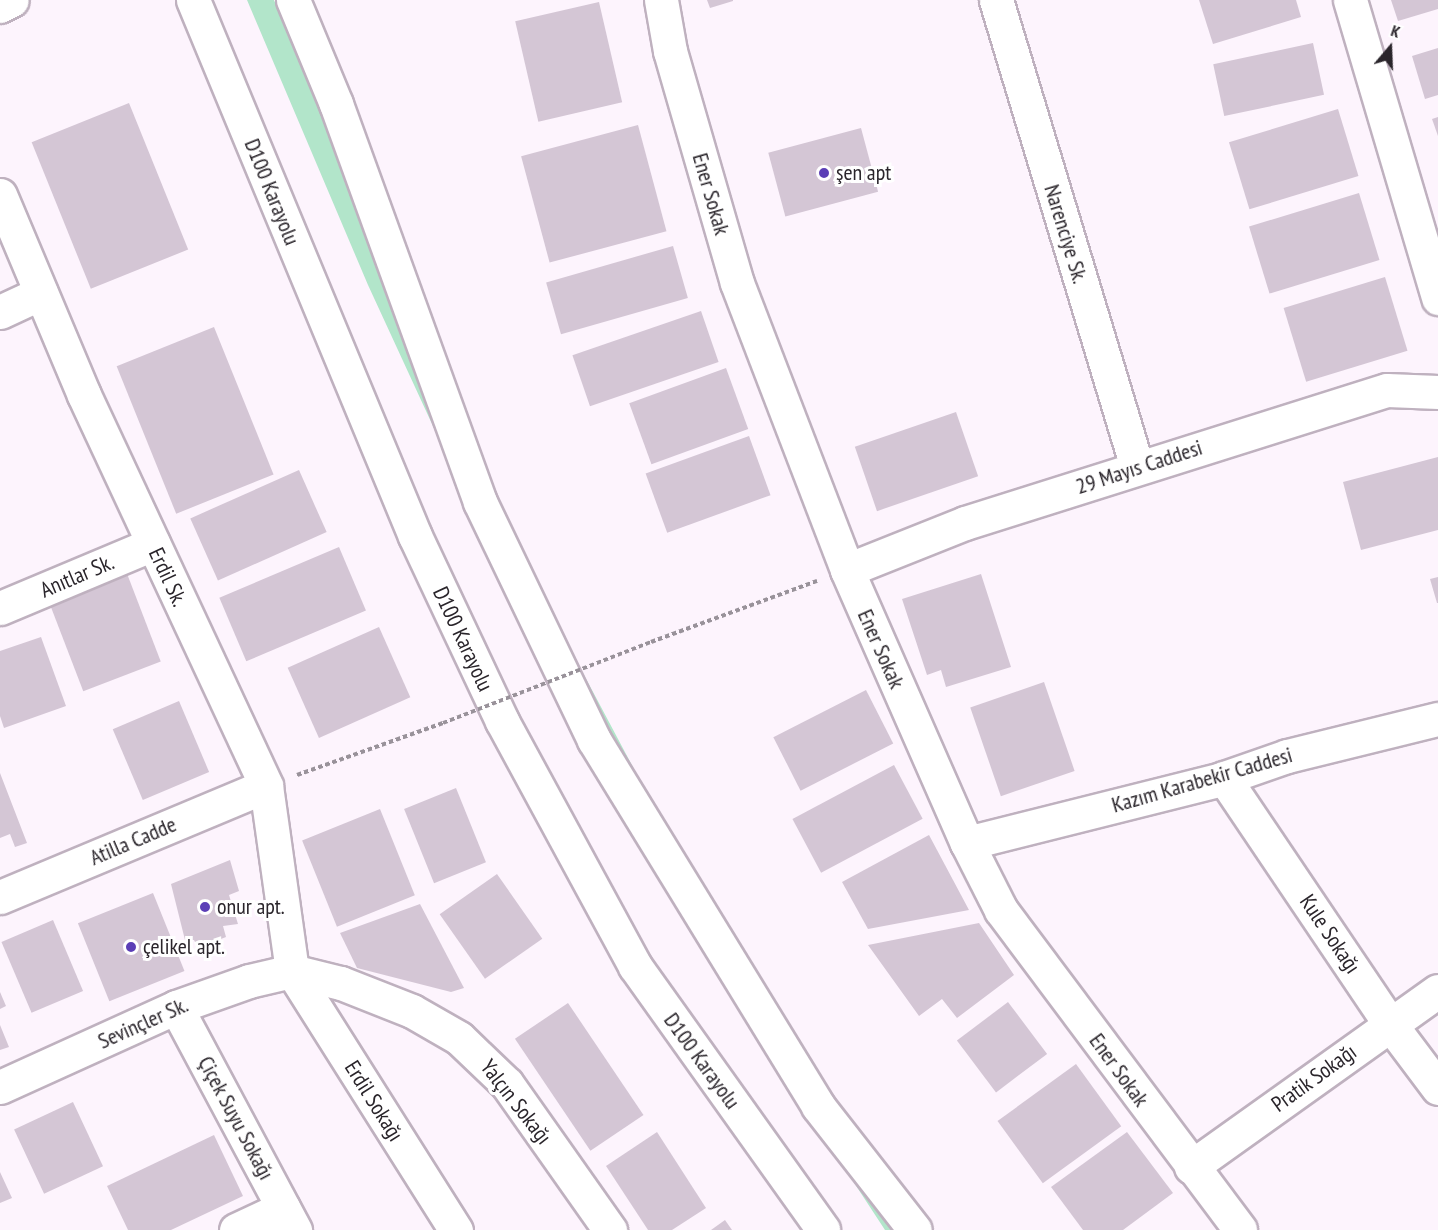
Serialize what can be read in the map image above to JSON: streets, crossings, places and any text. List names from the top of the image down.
{
  "streets": {
    "main road": [
      "D100 Karayolu",
      "Ener Sokak",
      "Narenciye Sk.",
      "29 Mayıs Caddesi",
      "Anıtlar Sk.",
      "Erdil Sk.",
      "Kazım Karabekir Caddesi",
      "Atilla Cadde",
      "Kule Sokağı",
      "Sevinçler Sk.",
      "Pratik Sokağı",
      "Erdil Sokağı",
      "Yalçın Sokağı",
      "Çiçek Suyu Sokağı"
    ]
  },
  "crossings": [
    ["Ener Sokak", "29 Mayıs Caddesi"],
    ["Ener Sokak", "Kazım Karabekir Caddesi"],
    ["Ener Sokak", "Pratik Sokağı"],
    ["Narenciye Sk.", "29 Mayıs Caddesi"],
    ["Anıtlar Sk.", "Erdil Sk."],
    ["Erdil Sk.", "Atilla Cadde"],
    ["Erdil Sk.", "Sevinçler Sk."],
    ["Erdil Sk.", "Erdil Sokağı"],
    ["Erdil Sk.", "Yalçın Sokağı"],
    ["Kazım Karabekir Caddesi", "Kule Sokağı"],
    ["Kule Sokağı", "Pratik Sokağı"],
    ["Sevinçler Sk.", "Erdil Sokağı"],
    ["Sevinçler Sk.", "Yalçın Sokağı"],
    ["Sevinçler Sk.", "Çiçek Suyu Sokağı"],
    ["Erdil Sokağı", "Yalçın Sokağı"]
  ],
  "places": ["şen apt", "onur apt.", "çelikel apt."],
  "north": "top"
}
